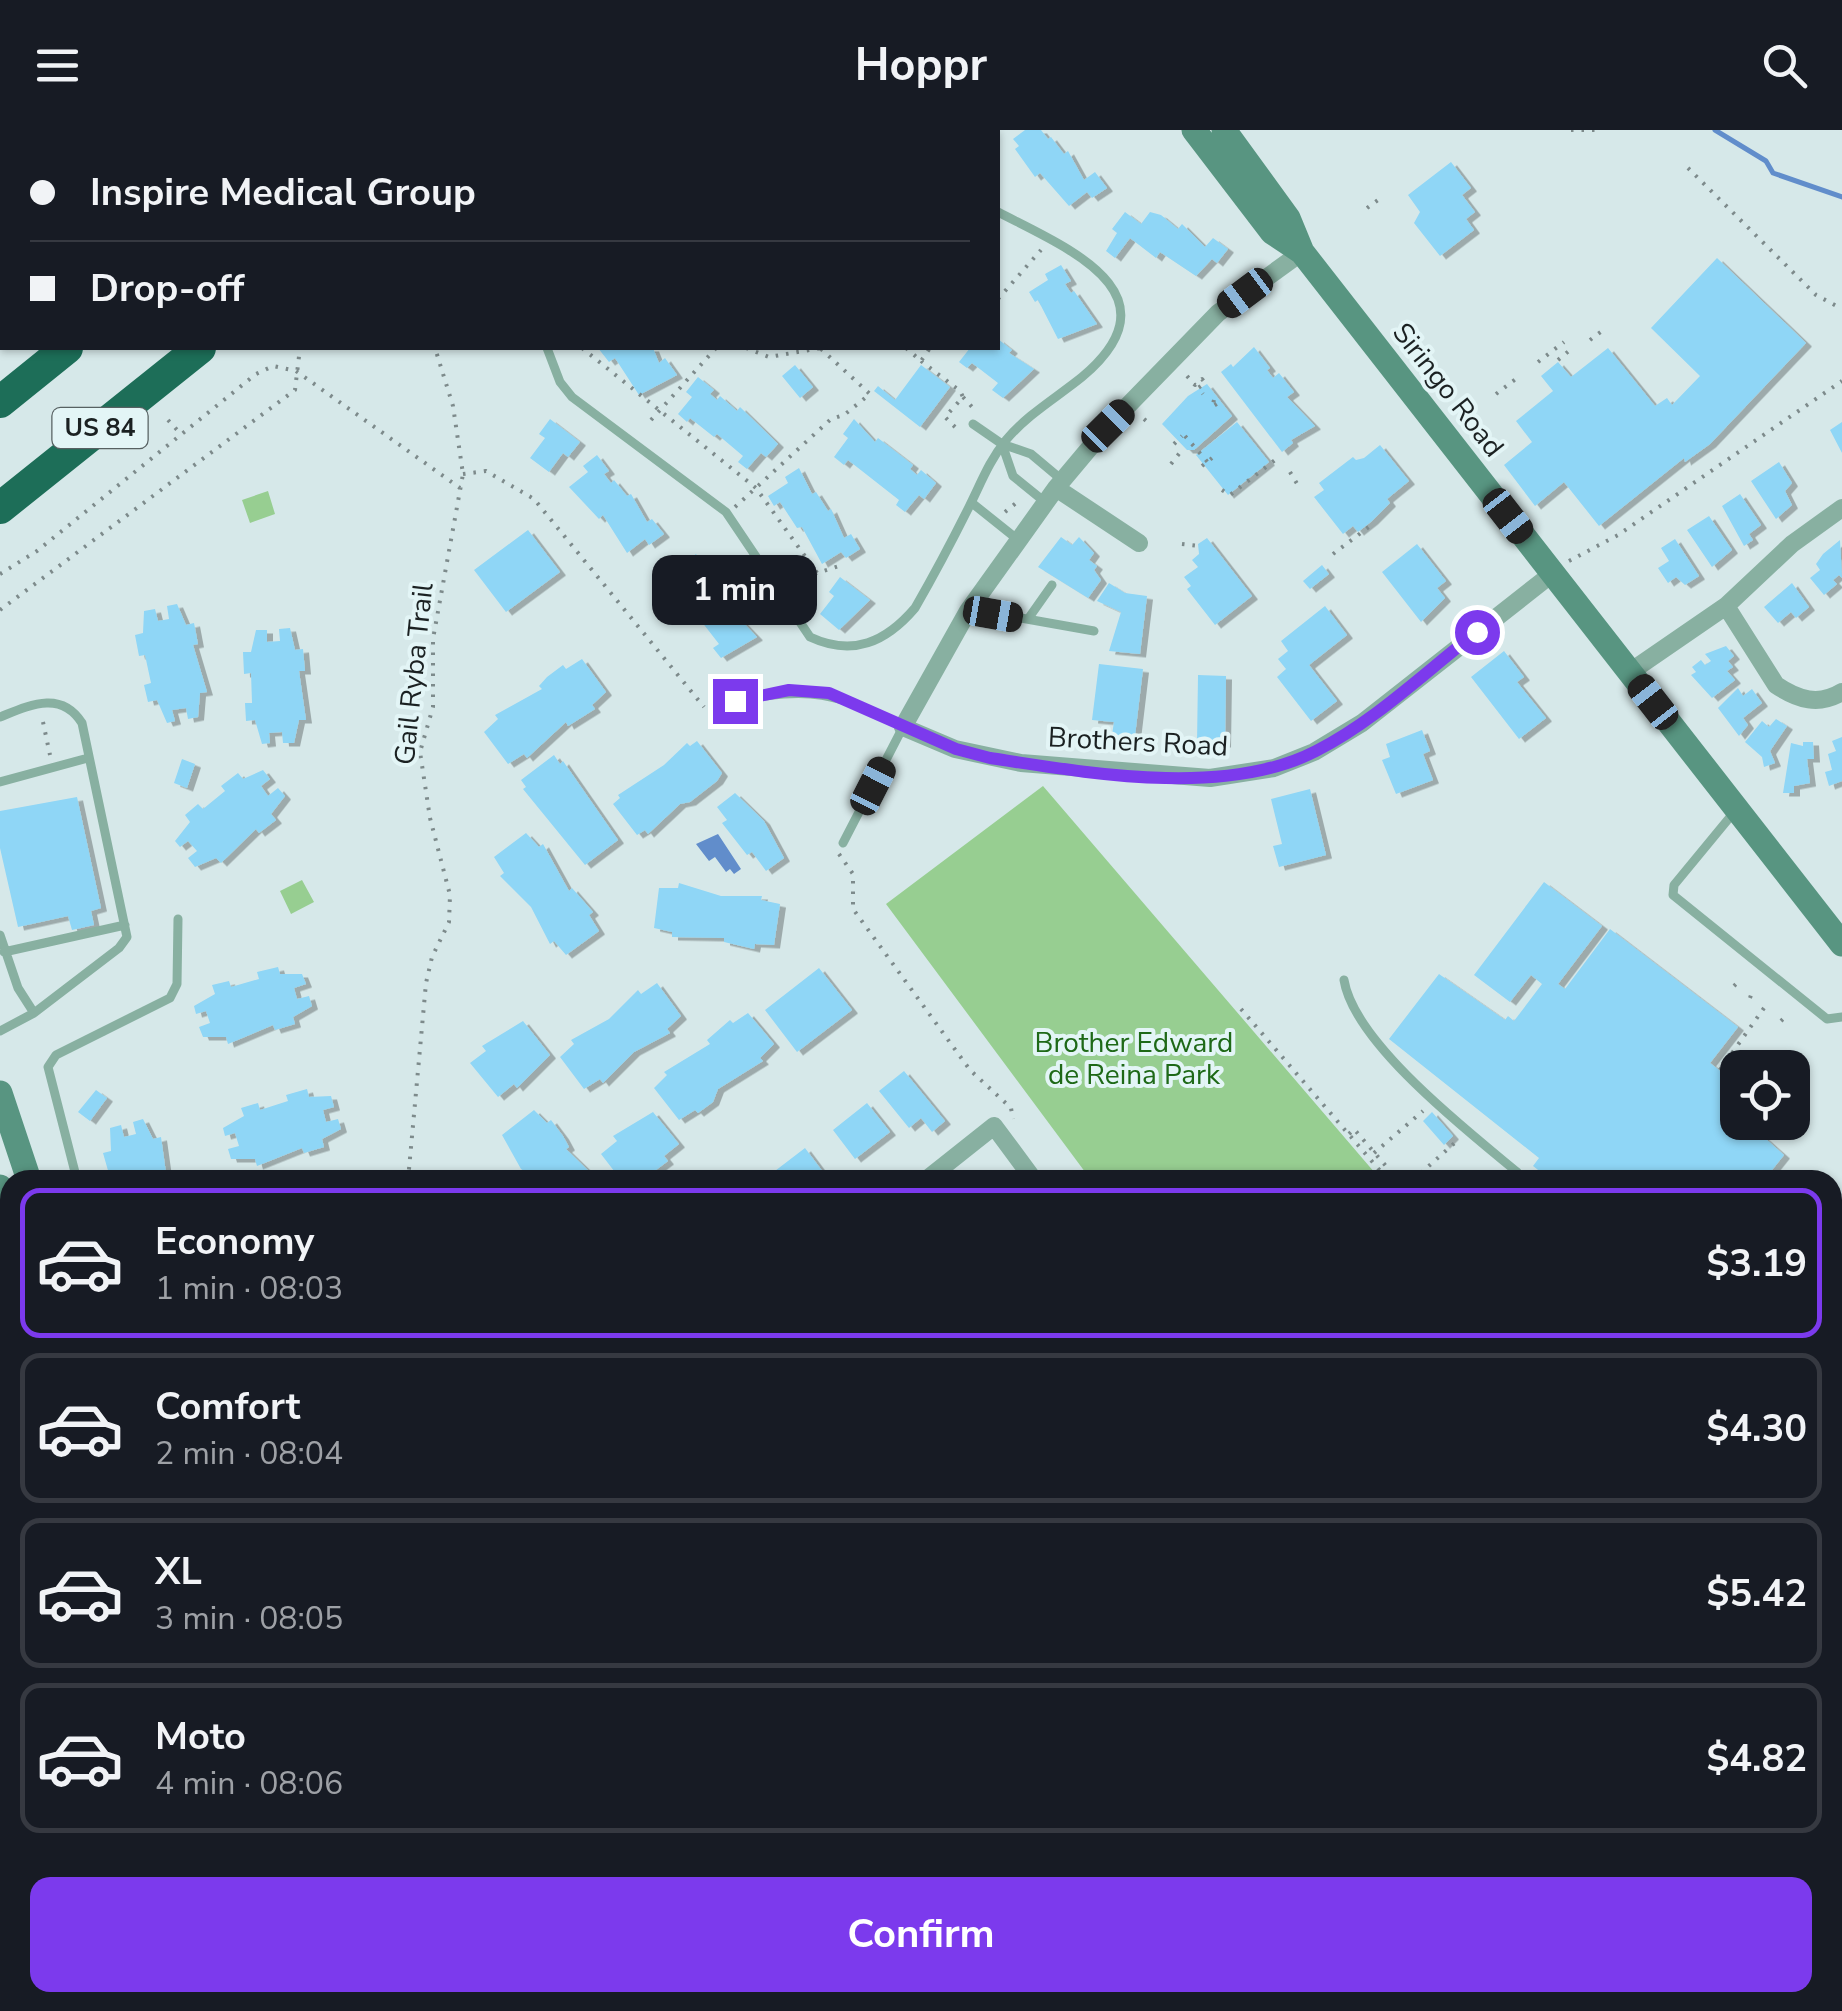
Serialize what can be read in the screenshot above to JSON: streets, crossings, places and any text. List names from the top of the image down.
{
  "streets": {
    "highway": ["US 84"],
    "street": ["Siringo Road", "Brothers Road"],
    "path": ["Gail Ryba Trail"]
  },
  "crossings": [
    ["Siringo Road", "Brothers Road"]
  ],
  "parks": ["Brother Edward de Reina Park"],
  "page": {
    "header": "Hoppr",
    "banner": ["Inspire Medical Group", "Drop-off"],
    "bubble": "1 min",
    "list": [
      {
        "name": "Economy",
        "note": "1 min · 08:03",
        "value": "$3.19"
      },
      {
        "name": "Comfort",
        "note": "2 min · 08:04",
        "value": "$4.30"
      },
      {
        "name": "XL",
        "note": "3 min · 08:05",
        "value": "$5.42"
      },
      {
        "name": "Moto",
        "note": "4 min · 08:06",
        "value": "$4.82"
      }
    ],
    "buttons": "Confirm"
  }
}
